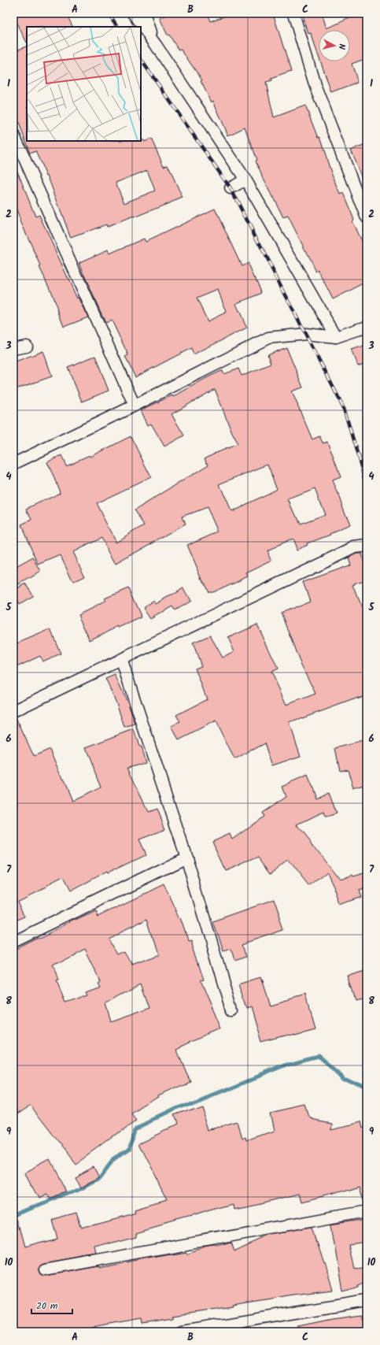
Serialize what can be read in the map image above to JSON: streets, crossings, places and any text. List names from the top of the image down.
{
  "scale_bar": "20 m",
  "north": "right",
  "grid": {
    "columns": ["A", "B", "C"],
    "rows": [
      "1",
      "2",
      "3",
      "4",
      "5",
      "6",
      "7",
      "8",
      "9",
      "10"
    ]
  }
}
